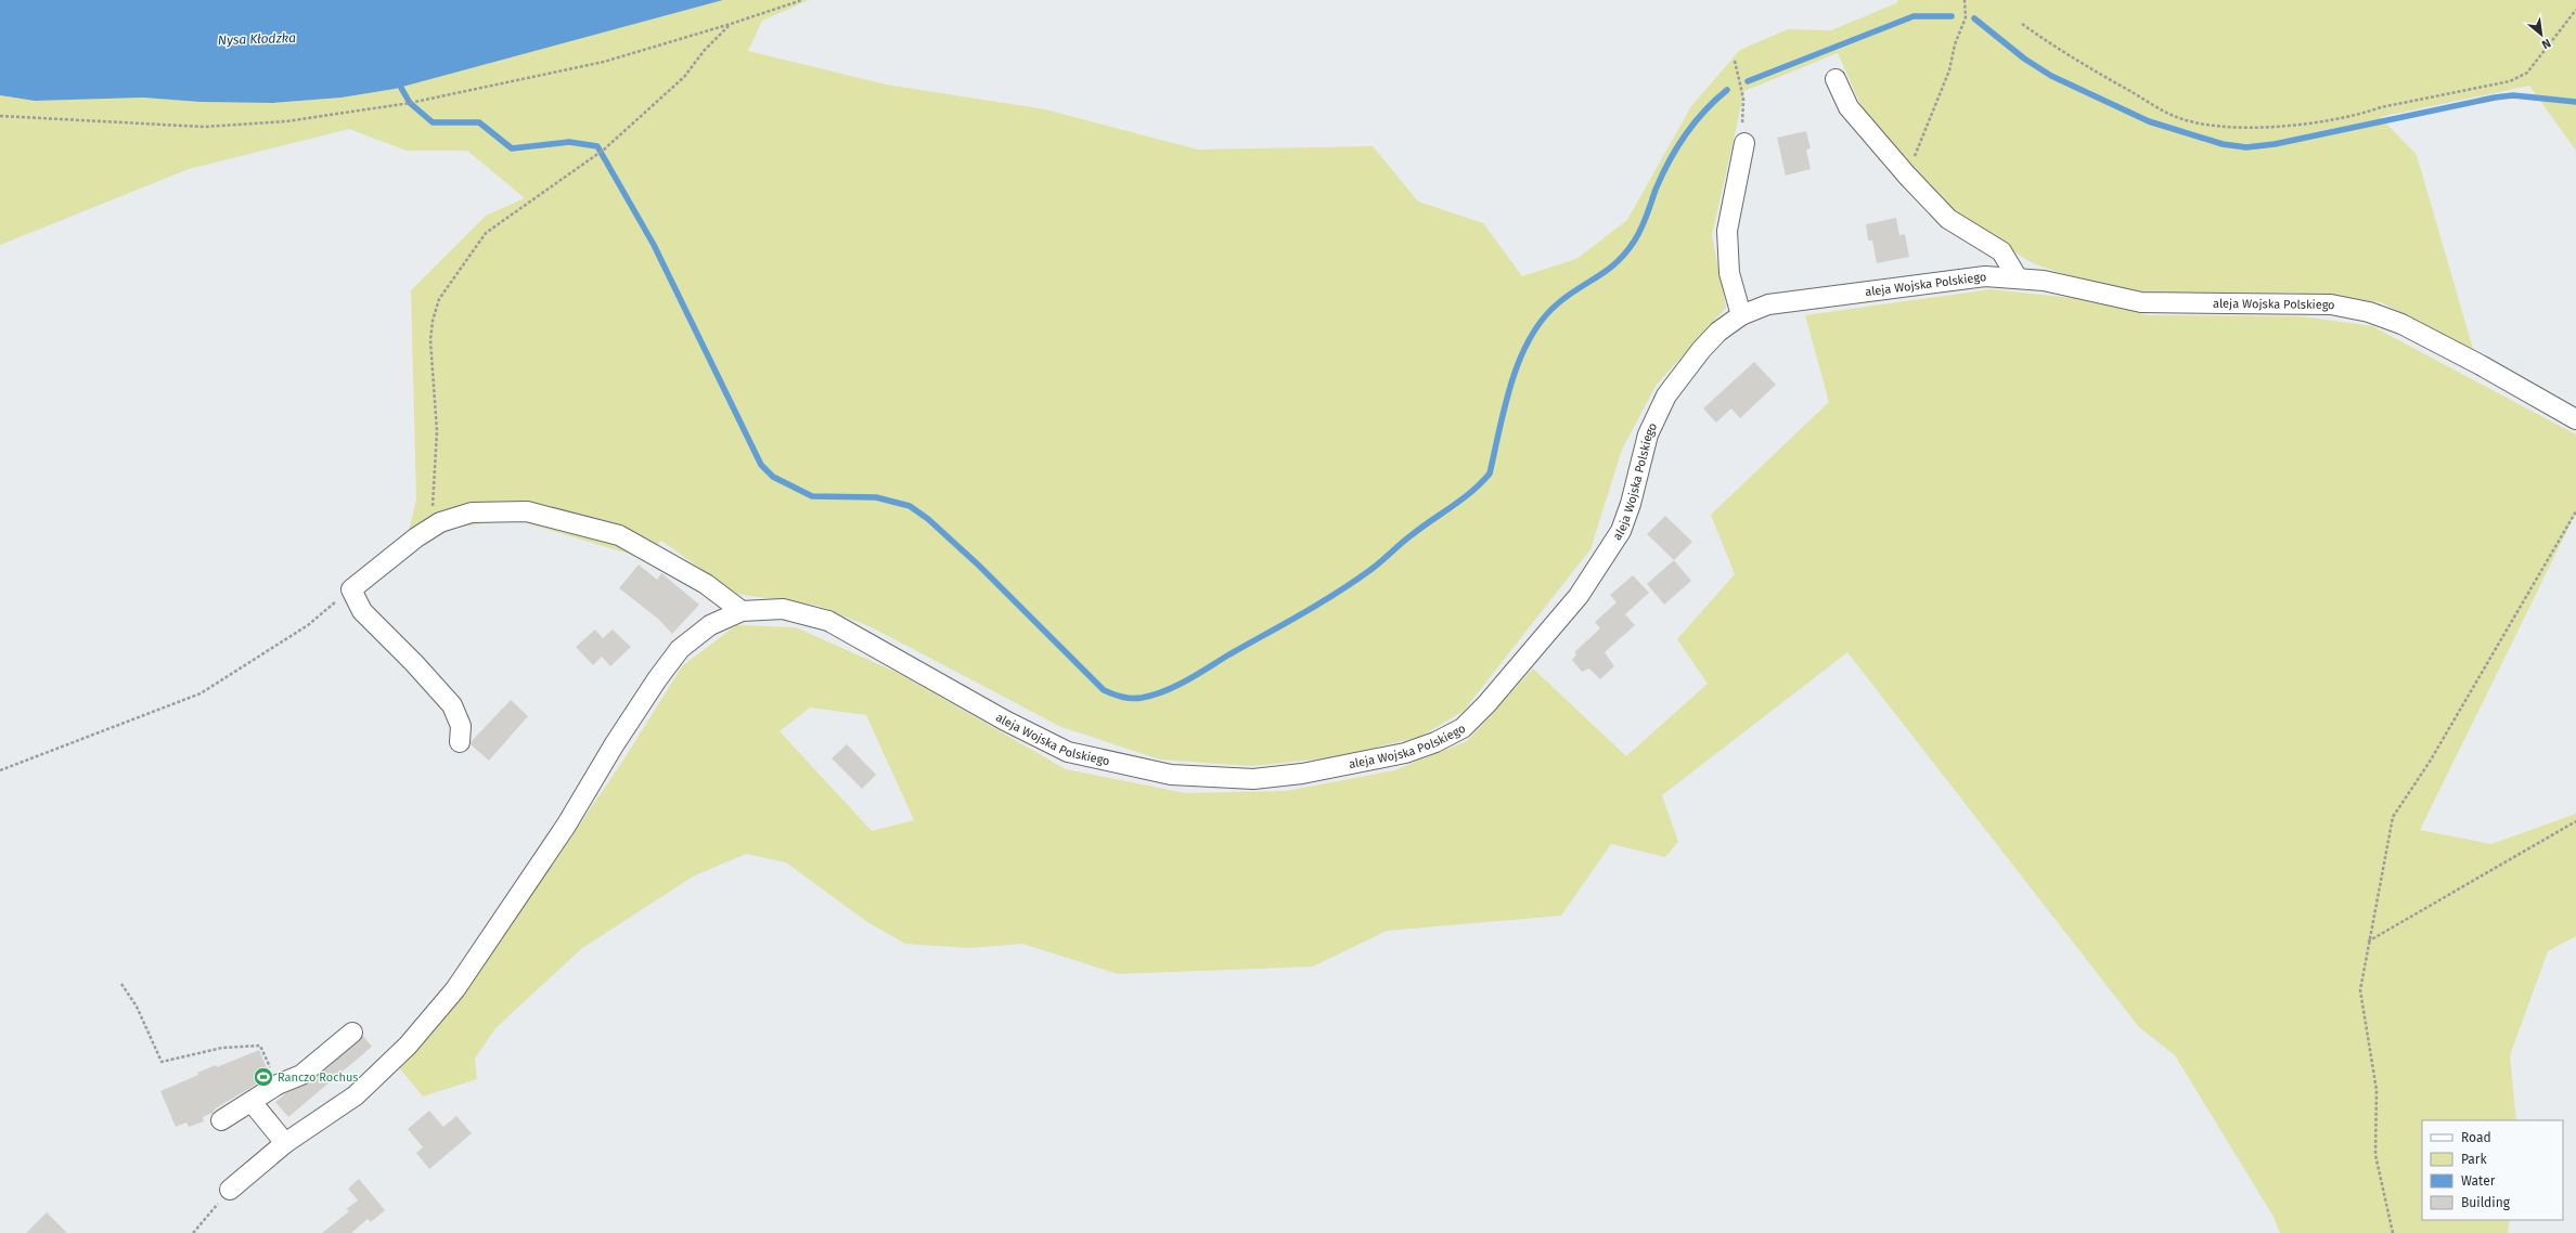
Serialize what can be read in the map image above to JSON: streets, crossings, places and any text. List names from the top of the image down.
{
  "streets": {
    "street": ["aleja Wojska Polskiego"]
  },
  "water": ["Nysa Kłodzka"],
  "places": {
    "sports": ["Ranczo Rochus"]
  },
  "legend": [
    "Road",
    "Park",
    "Water",
    "Building"
  ],
  "north": "bottom right"
}
